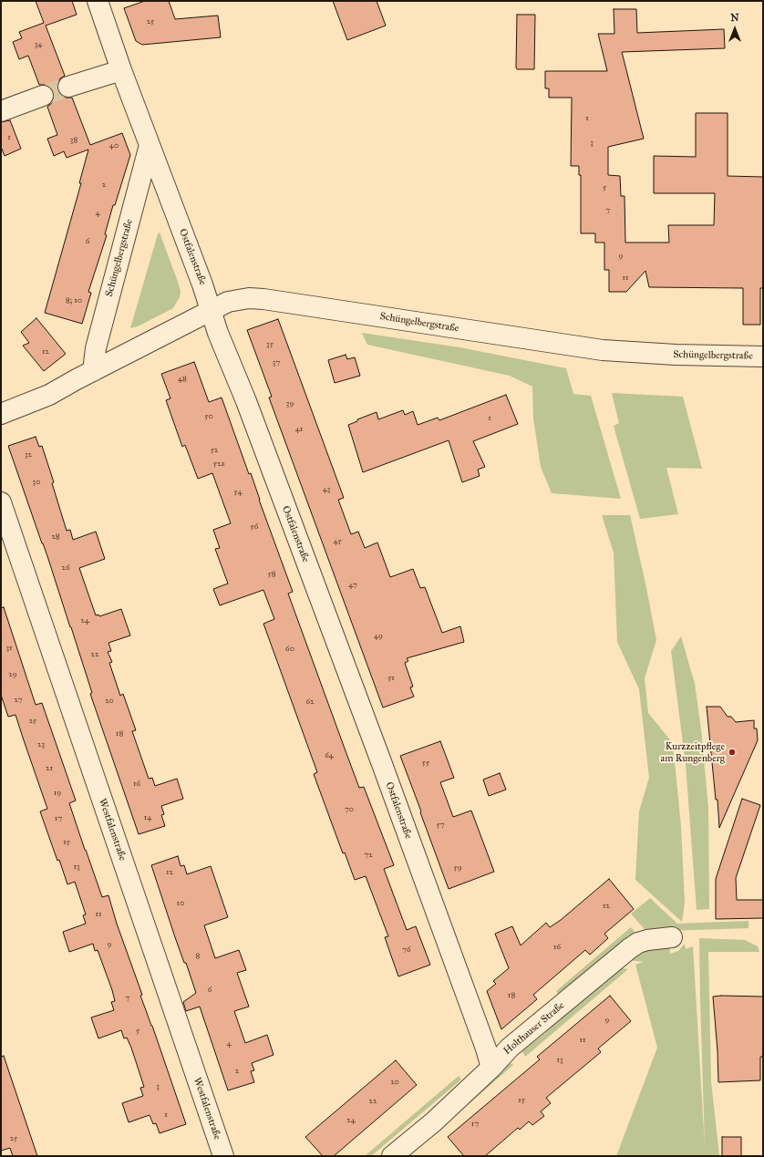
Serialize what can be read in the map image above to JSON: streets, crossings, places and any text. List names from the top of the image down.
{
  "streets": {
    "street": [
      "Ostfalenstraße",
      "Schüngelbergstraße",
      "Westfalenstraße",
      "Holthauser Straße"
    ]
  },
  "crossings": [
    ["Ostfalenstraße", "Schüngelbergstraße"],
    ["Ostfalenstraße", "Holthauser Straße"]
  ],
  "places": ["Kurzzeitpflege am Rungenberg"],
  "house_numbers": [
    "25",
    "34",
    "1",
    "1",
    "38",
    "3",
    "40",
    "2",
    "5",
    "7",
    "4",
    "6",
    "9",
    "11",
    "8; 10",
    "35",
    "12",
    "37",
    "48",
    "39",
    "50",
    "1",
    "41",
    "52",
    "32",
    "52a",
    "30",
    "43",
    "54",
    "56",
    "28",
    "45",
    "26",
    "58",
    "47",
    "24",
    "49",
    "31",
    "60",
    "22",
    "29",
    "51",
    "27",
    "20",
    "62",
    "25",
    "18",
    "23",
    "64",
    "55",
    "21",
    "16",
    "19",
    "70",
    "14",
    "17",
    "57",
    "15",
    "72",
    "13",
    "59",
    "12",
    "10",
    "12",
    "11",
    "9",
    "16",
    "76",
    "8",
    "6",
    "18",
    "7",
    "9",
    "5",
    "11",
    "4",
    "13",
    "2",
    "20",
    "3",
    "15",
    "22",
    "1",
    "24",
    "17",
    "25"
  ],
  "north": "top"
}
